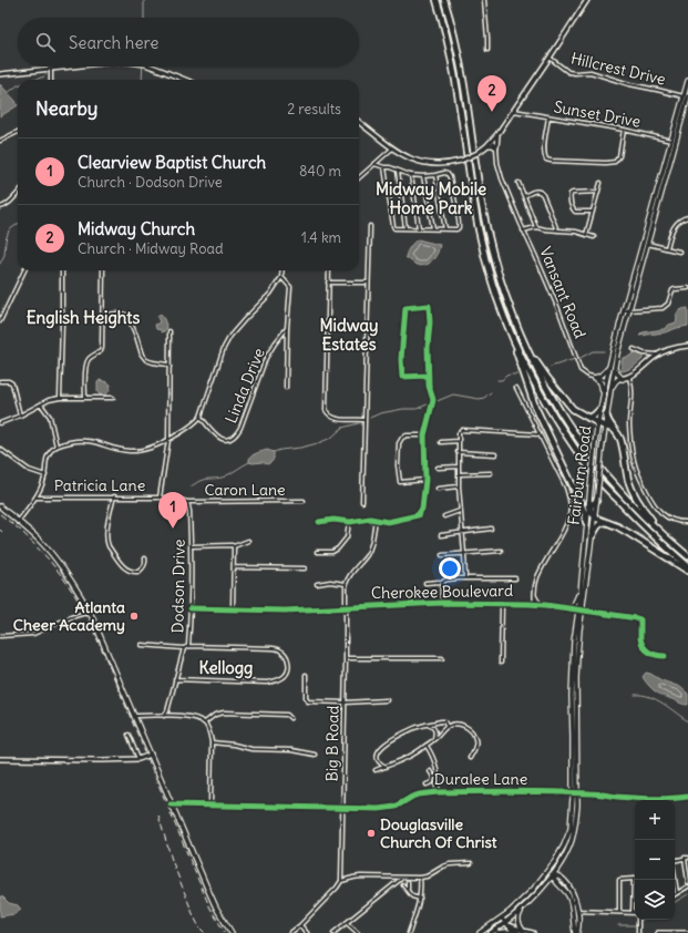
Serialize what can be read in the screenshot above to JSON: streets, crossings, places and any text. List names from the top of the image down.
{
  "streets": {
    "main road": ["Fairburn Road"],
    "street": [
      "Hillcrest Drive",
      "Sunset Drive",
      "Vansant Road",
      "Linda Drive",
      "Patricia Lane",
      "Caron Lane",
      "Dodson Drive",
      "Cherokee Boulevard",
      "Big B Road",
      "Duralee Lane"
    ]
  },
  "crossings": [
    ["Hillcrest Drive", "Fairburn Road"],
    ["Sunset Drive", "Fairburn Road"],
    ["Fairburn Road", "Cherokee Boulevard"],
    ["Fairburn Road", "Duralee Lane"],
    ["Patricia Lane", "Caron Lane"],
    ["Caron Lane", "Dodson Drive"],
    ["Dodson Drive", "Cherokee Boulevard"],
    ["Cherokee Boulevard", "Big B Road"],
    ["Big B Road", "Duralee Lane"]
  ],
  "districts": [
    "Midway Mobile Home Park",
    "English Heights",
    "Midway Estates",
    "Kellogg"
  ],
  "places": ["Atlanta Cheer Academy", "Douglasville Church Of Christ"],
  "page": {
    "search": "Search here",
    "pins": ["2", "1"],
    "heading": ["Nearby", "2 results"],
    "list": [
      {
        "mark": "1",
        "name": "Clearview Baptist Church",
        "note": "Church · Dodson Drive",
        "value": "840 m"
      },
      {
        "mark": "2",
        "name": "Midway Church",
        "note": "Church · Midway Road",
        "value": "1.4 km"
      }
    ],
    "map_buttons": ["+", "−"]
  }
}
